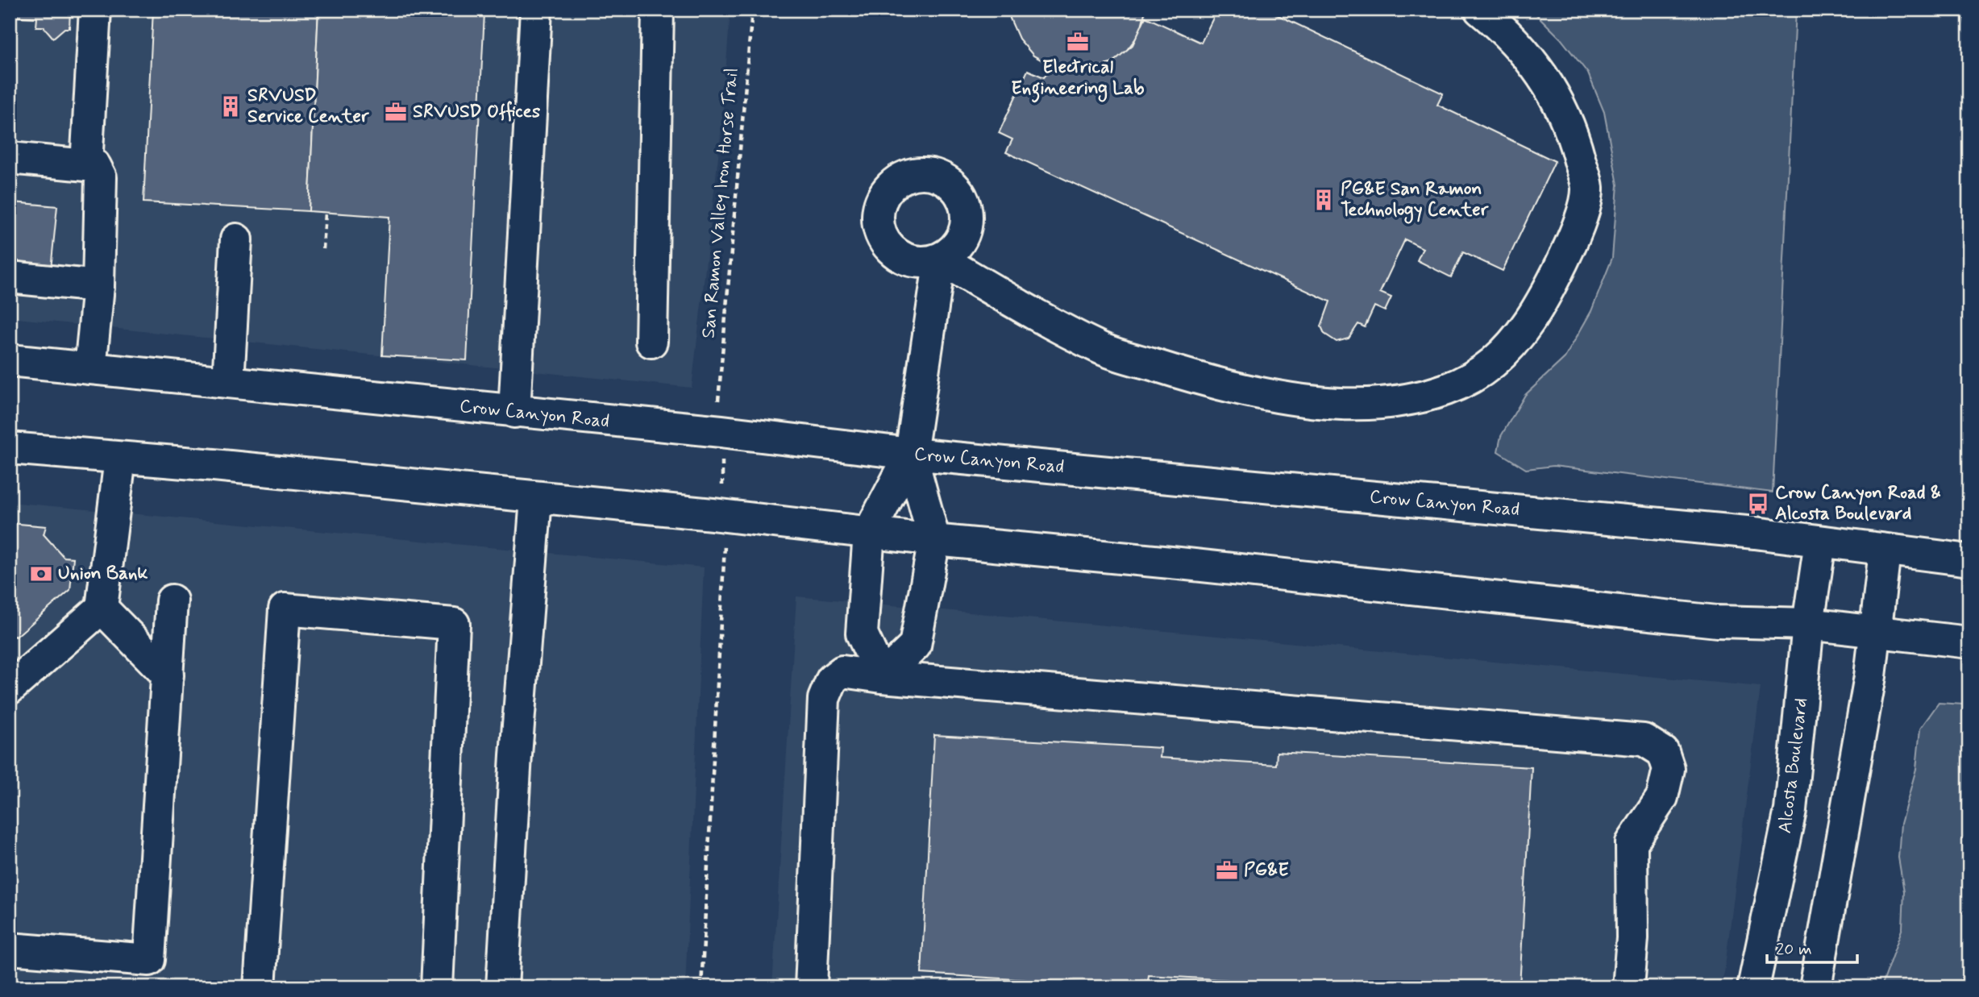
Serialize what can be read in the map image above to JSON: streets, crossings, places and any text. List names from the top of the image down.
{
  "streets": {
    "main road": ["Crow Canyon Road", "Alcosta Boulevard"],
    "path": ["San Ramon Valley Iron Horse Trail"]
  },
  "crossings": [
    ["San Ramon Valley Iron Horse Trail", "Crow Canyon Road"],
    ["Crow Canyon Road", "Alcosta Boulevard"]
  ],
  "places": {
    "office": ["Electrical Engineering Lab", "SRVUSD Offices", "PG&E"],
    "building": ["SRVUSD Service Center", "PG&E San Ramon Technology Center"],
    "bus stop": ["Crow Canyon Road & Alcosta Boulevard"],
    "bank": ["Union Bank"]
  },
  "scale_bar": "20 m"
}
